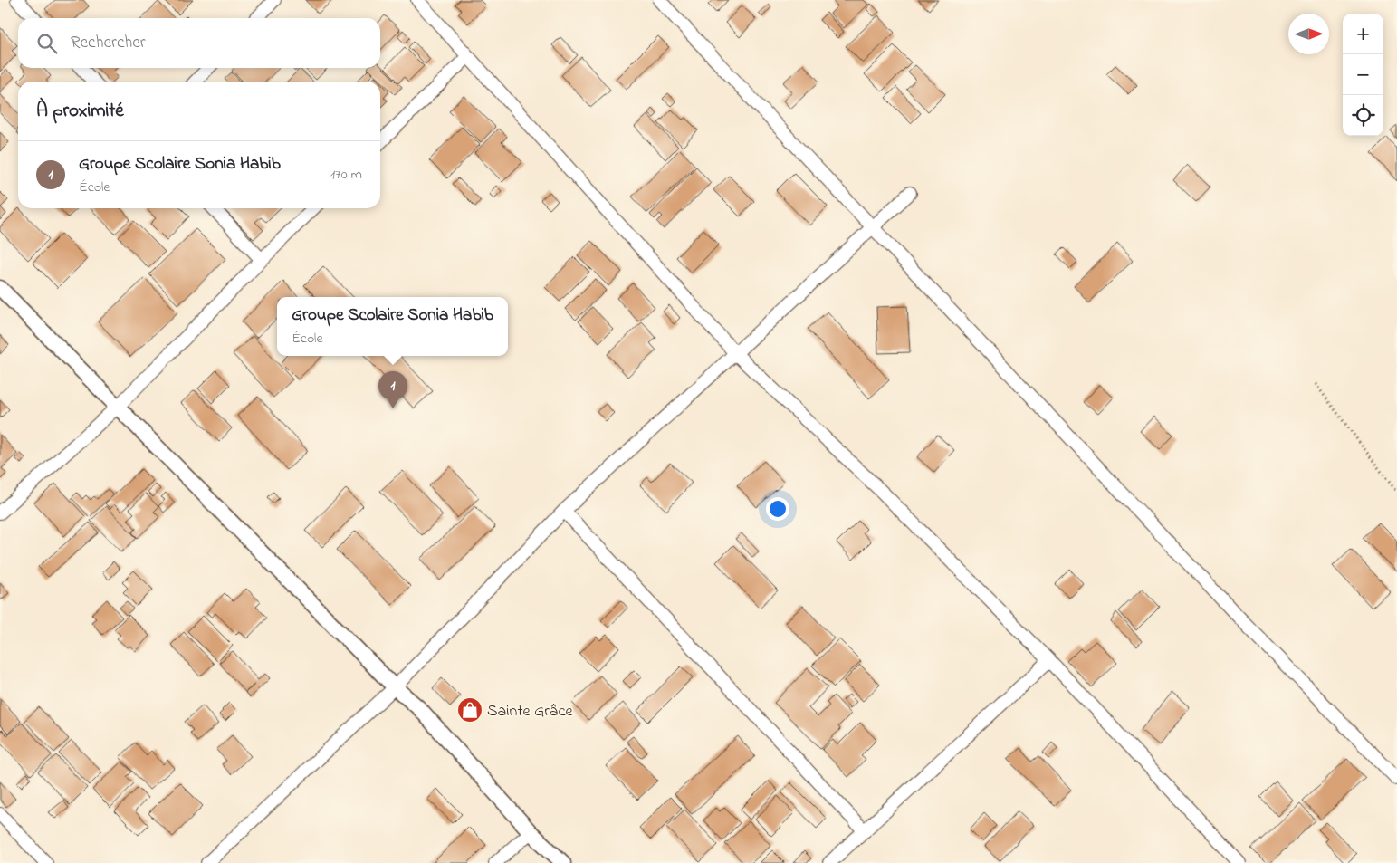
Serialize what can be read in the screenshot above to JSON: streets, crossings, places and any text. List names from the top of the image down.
{
  "places": {
    "shop": ["Sainte Grâce"]
  },
  "north": "right",
  "page": {
    "map_buttons": ["+", "−"],
    "search": "Rechercher",
    "heading": "À proximité",
    "list": [
      {
        "mark": "1",
        "name": "Groupe Scolaire Sonia Habib",
        "note": "École",
        "value": "170 m"
      }
    ],
    "popup": ["Groupe Scolaire Sonia Habib", "École"],
    "pins": "1"
  }
}
